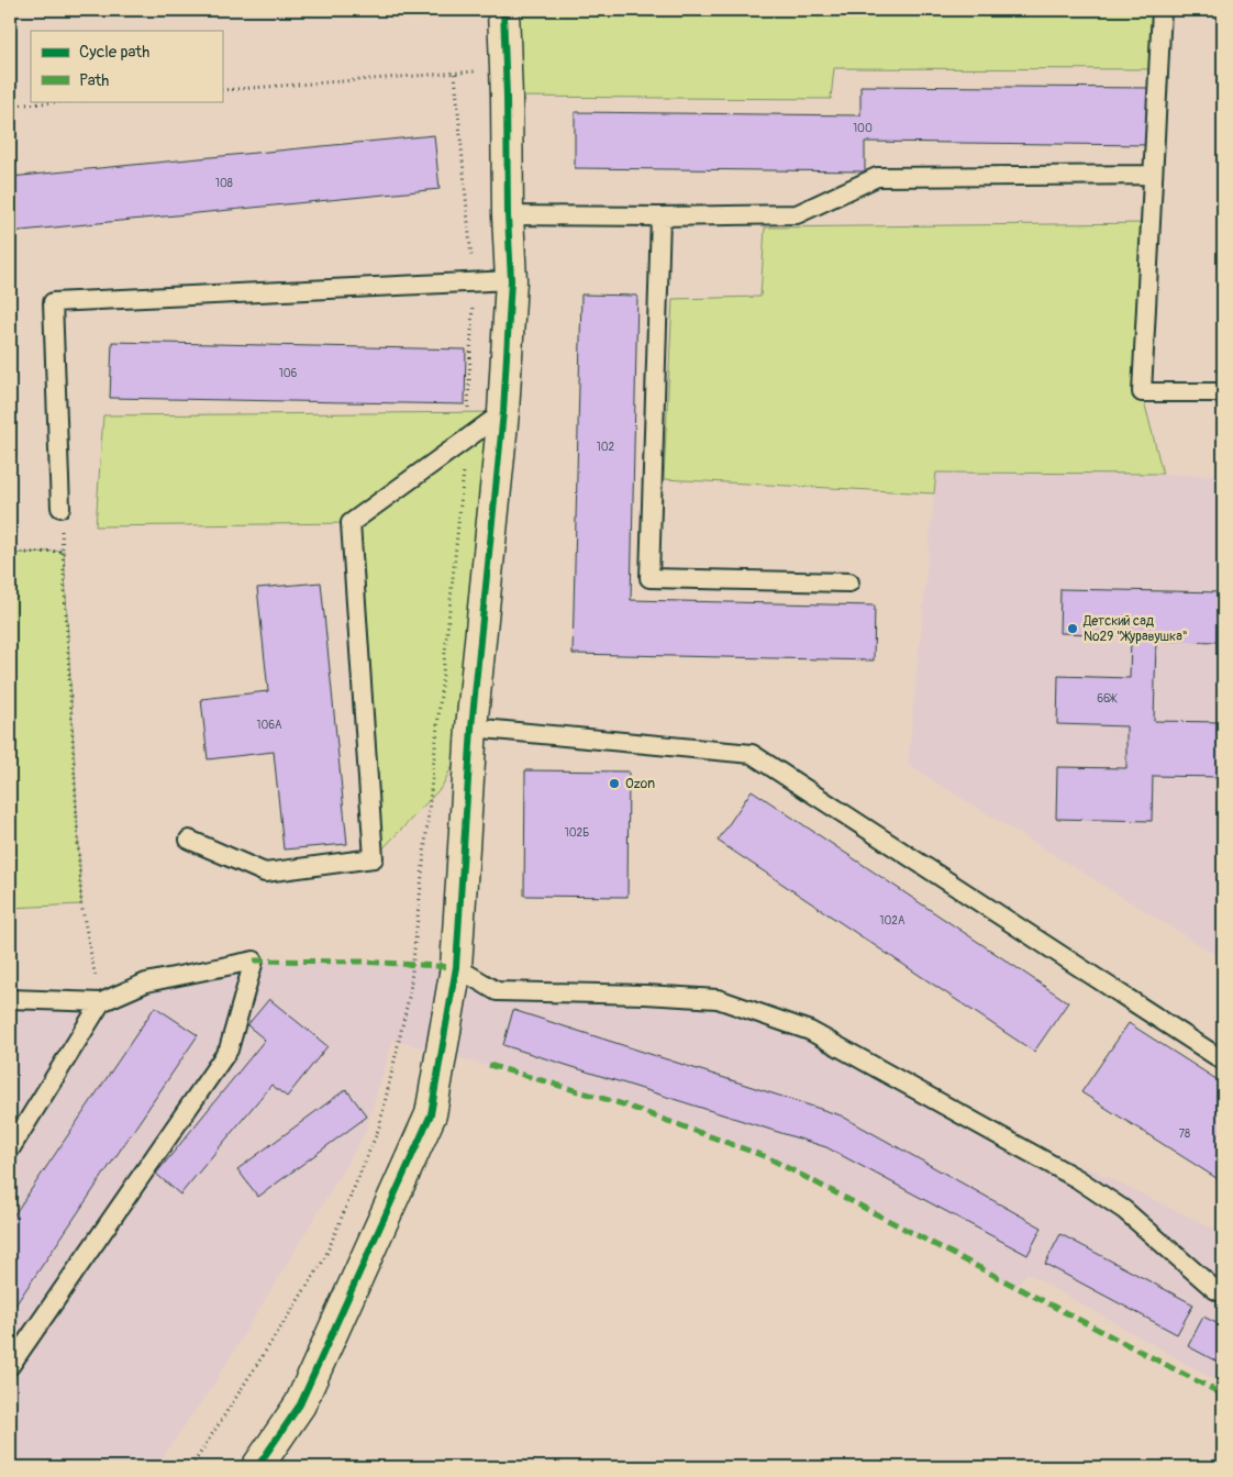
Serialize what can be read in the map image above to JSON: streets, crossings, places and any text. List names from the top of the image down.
{
  "places": ["Детский сад №29 \"Журавушка\"", "Ozon"],
  "house_numbers": [
    "100",
    "108",
    "106",
    "102",
    "66Ж",
    "106А",
    "102Б",
    "102А",
    "78"
  ],
  "legend": ["Cycle path", "Path"]
}
